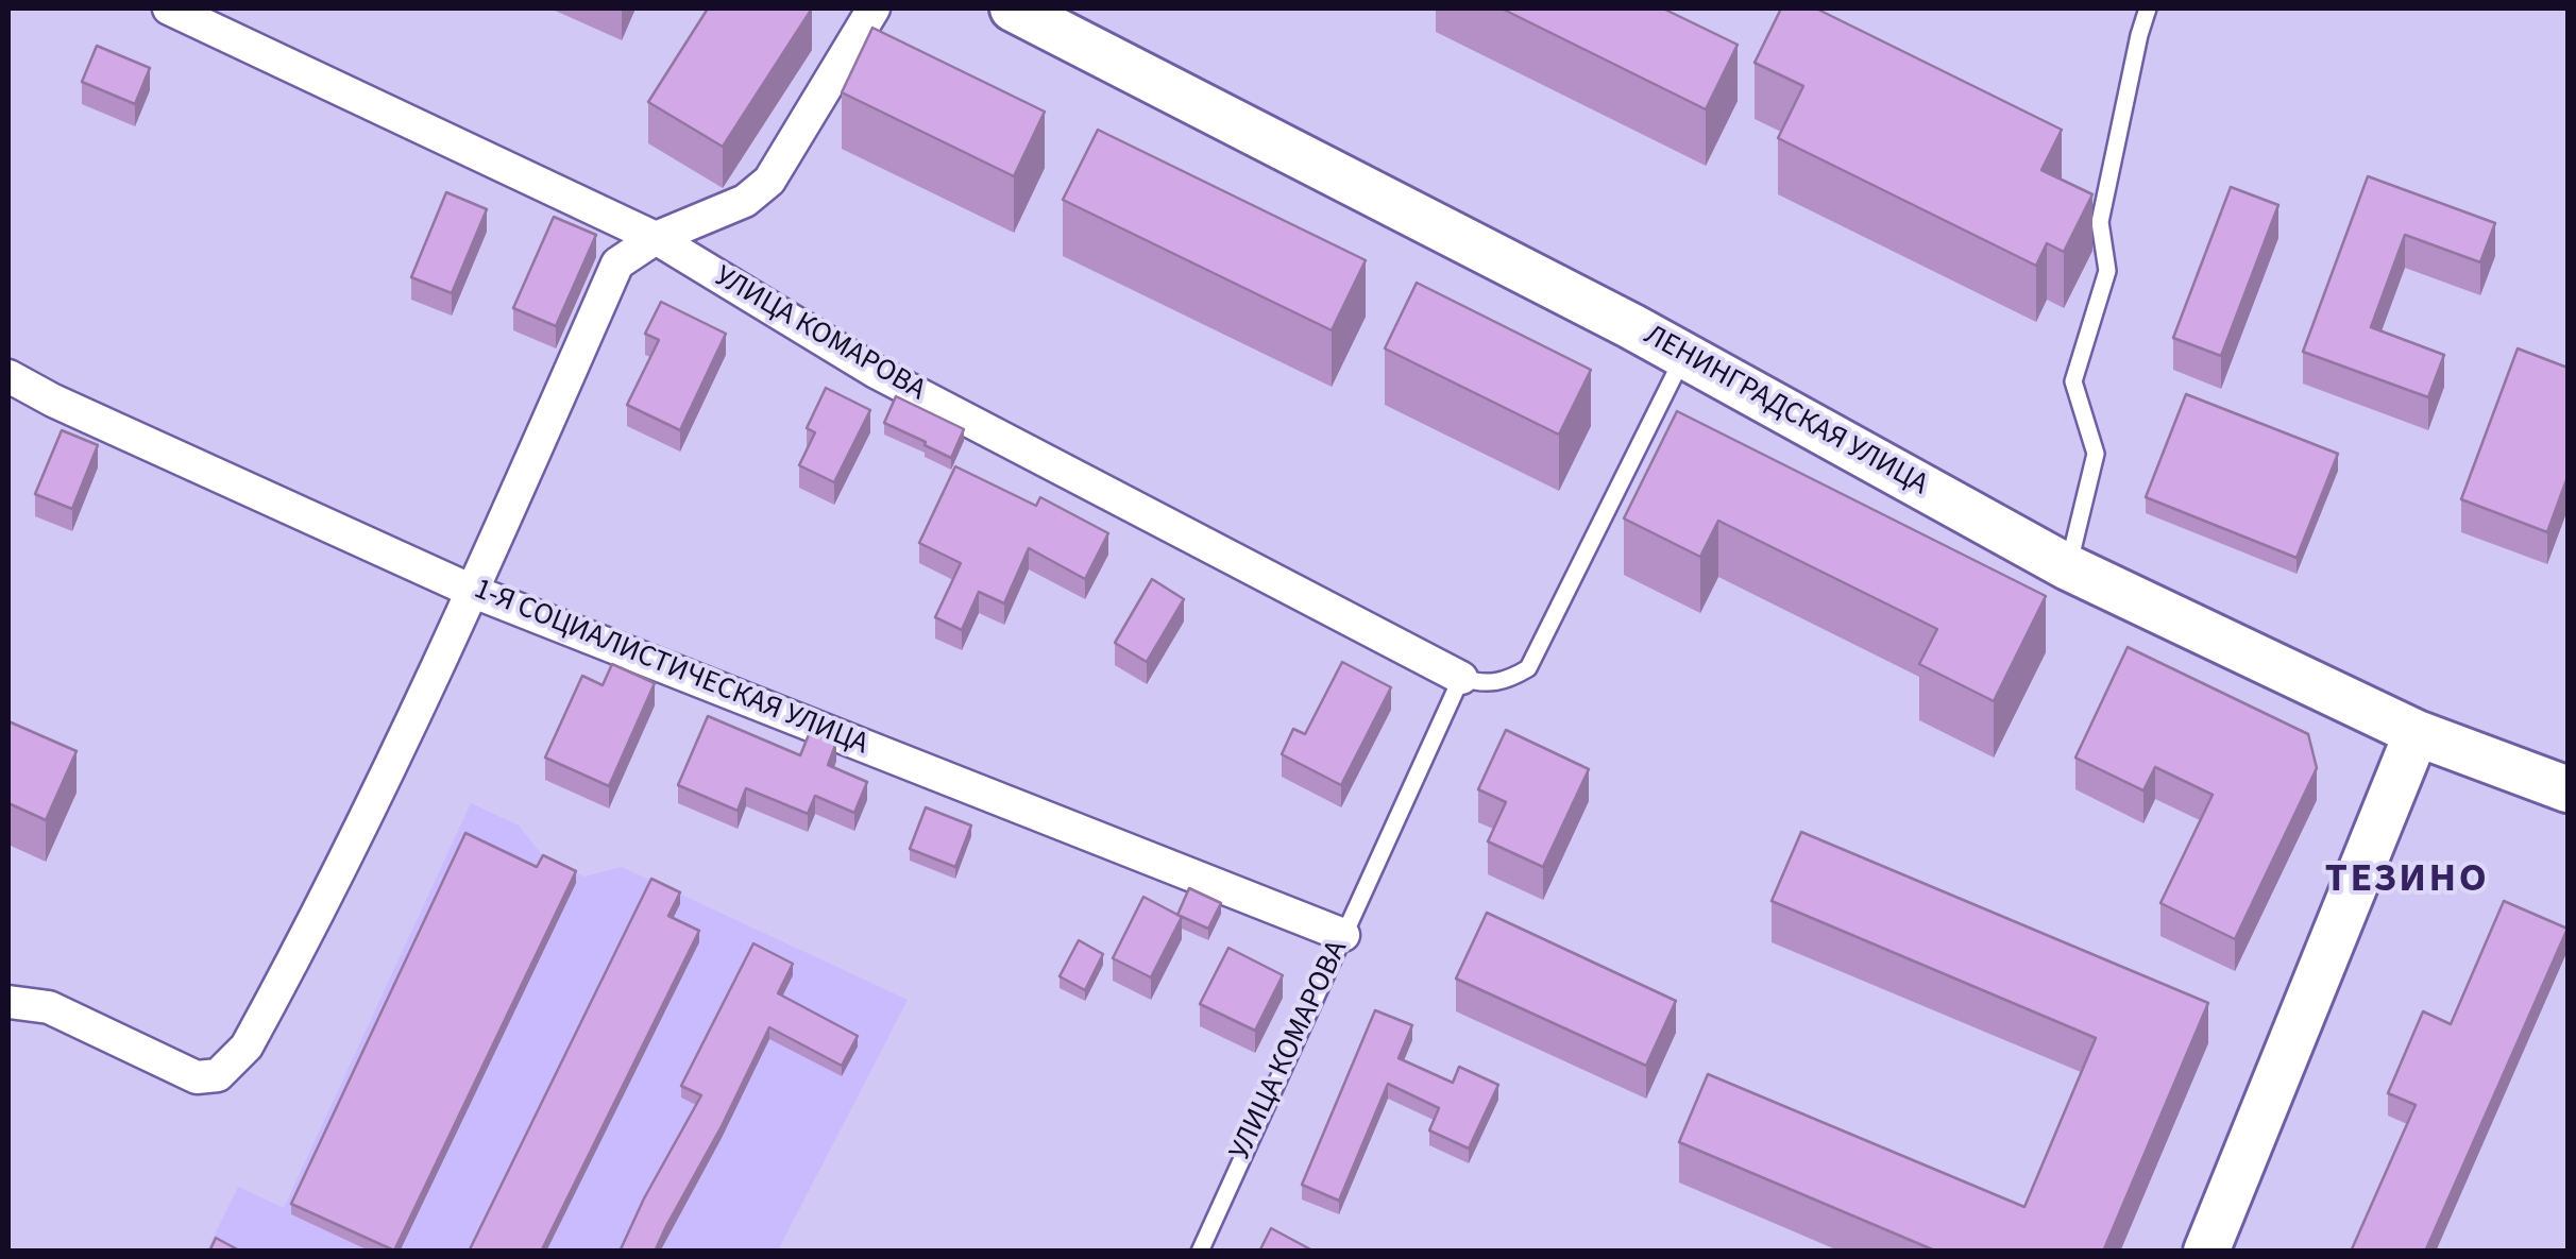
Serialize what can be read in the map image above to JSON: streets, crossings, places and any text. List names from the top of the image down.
{
  "streets": {
    "main road": ["ЛЕНИНГРАДСКАЯ УЛИЦА"],
    "street": ["УЛИЦА КОМАРОВА", "1-Я СОЦИАЛИСТИЧЕСКАЯ УЛИЦА"]
  },
  "crossings": [
    ["УЛИЦА КОМАРОВА", "ЛЕНИНГРАДСКАЯ УЛИЦА"],
    ["УЛИЦА КОМАРОВА", "1-Я СОЦИАЛИСТИЧЕСКАЯ УЛИЦА"]
  ],
  "districts": ["ТЕЗИНО"]
}
